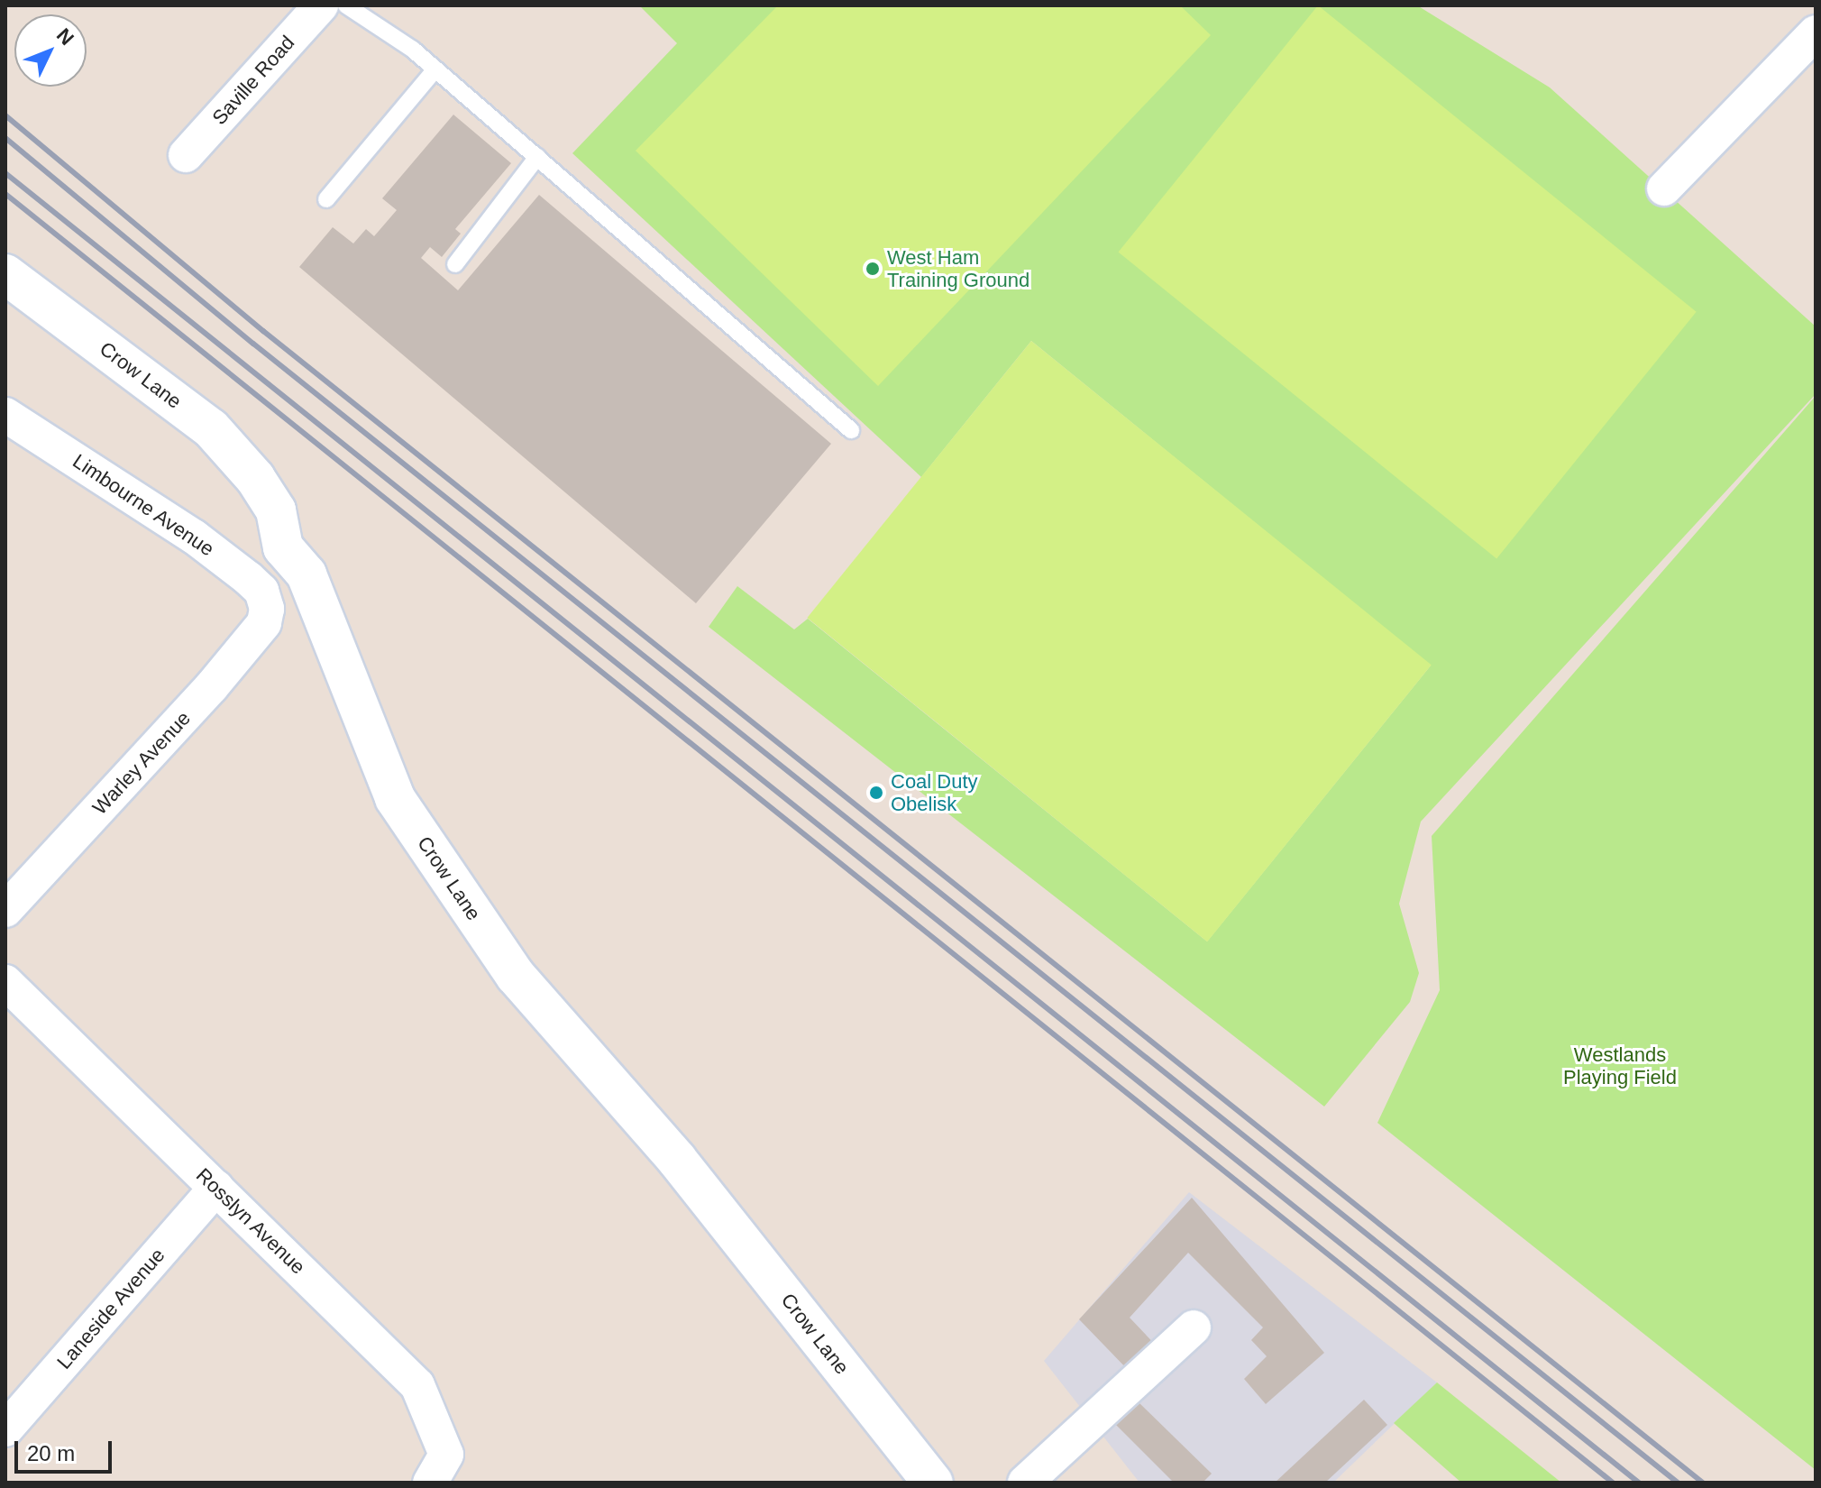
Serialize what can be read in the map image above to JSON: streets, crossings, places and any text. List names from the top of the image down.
{
  "streets": {
    "street": [
      "Saville Road",
      "Crow Lane",
      "Limbourne Avenue",
      "Warley Avenue",
      "Rosslyn Avenue",
      "Laneside Avenue"
    ]
  },
  "crossings": [
    ["Limbourne Avenue", "Warley Avenue"],
    ["Rosslyn Avenue", "Laneside Avenue"]
  ],
  "parks": ["Westlands Playing Field"],
  "places": ["West Ham Training Ground", "Coal Duty Obelisk"],
  "scale_bar": "20 m",
  "north": "top right"
}
